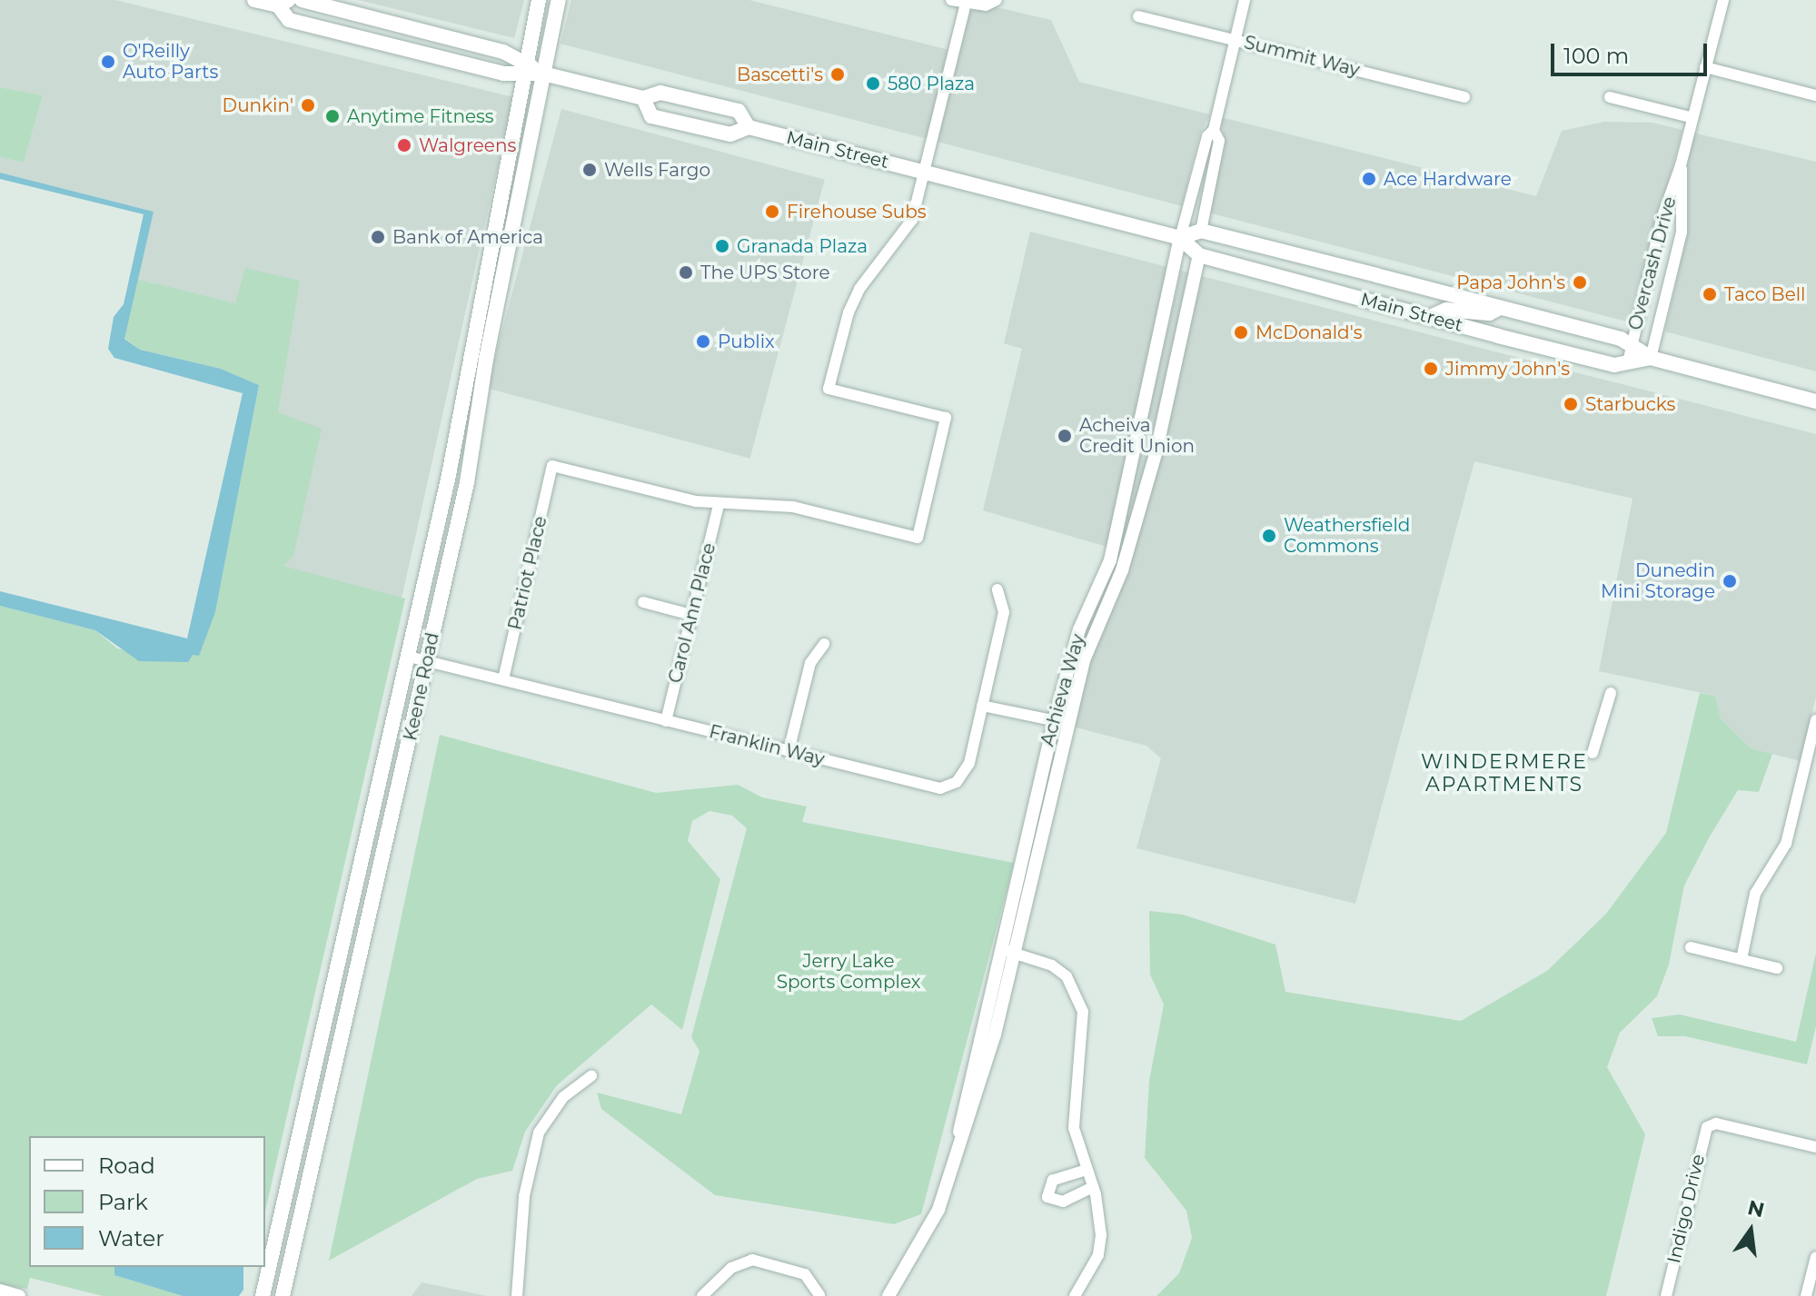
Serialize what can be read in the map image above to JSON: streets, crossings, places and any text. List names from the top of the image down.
{
  "streets": {
    "main road": ["Main Street", "Keene Road"],
    "street": [
      "Summit Way",
      "Overcash Drive",
      "Patriot Place",
      "Carol Ann Place",
      "Achieva Way",
      "Franklin Way",
      "Indigo Drive"
    ]
  },
  "crossings": [
    ["Main Street", "Overcash Drive"],
    ["Main Street", "Keene Road"],
    ["Main Street", "Achieva Way"],
    ["Patriot Place", "Carol Ann Place"],
    ["Patriot Place", "Franklin Way"],
    ["Carol Ann Place", "Franklin Way"],
    ["Keene Road", "Franklin Way"]
  ],
  "districts": ["WINDERMERE APARTMENTS"],
  "parks": ["Jerry Lake Sports Complex"],
  "places": [
    "O'Reilly Auto Parts",
    "Bascetti's",
    "580 Plaza",
    "Dunkin'",
    "Anytime Fitness",
    "Walgreens",
    "Wells Fargo",
    "Ace Hardware",
    "Firehouse Subs",
    "Bank of America",
    "Granada Plaza",
    "The UPS Store",
    "Papa John's",
    "Taco Bell",
    "McDonald's",
    "Publix",
    "Jimmy John's",
    "Starbucks",
    "Acheiva Credit Union",
    "Weathersfield Commons",
    "Dunedin Mini Storage"
  ],
  "legend": ["Road", "Park", "Water"],
  "scale_bar": "100 m",
  "north": "top"
}
